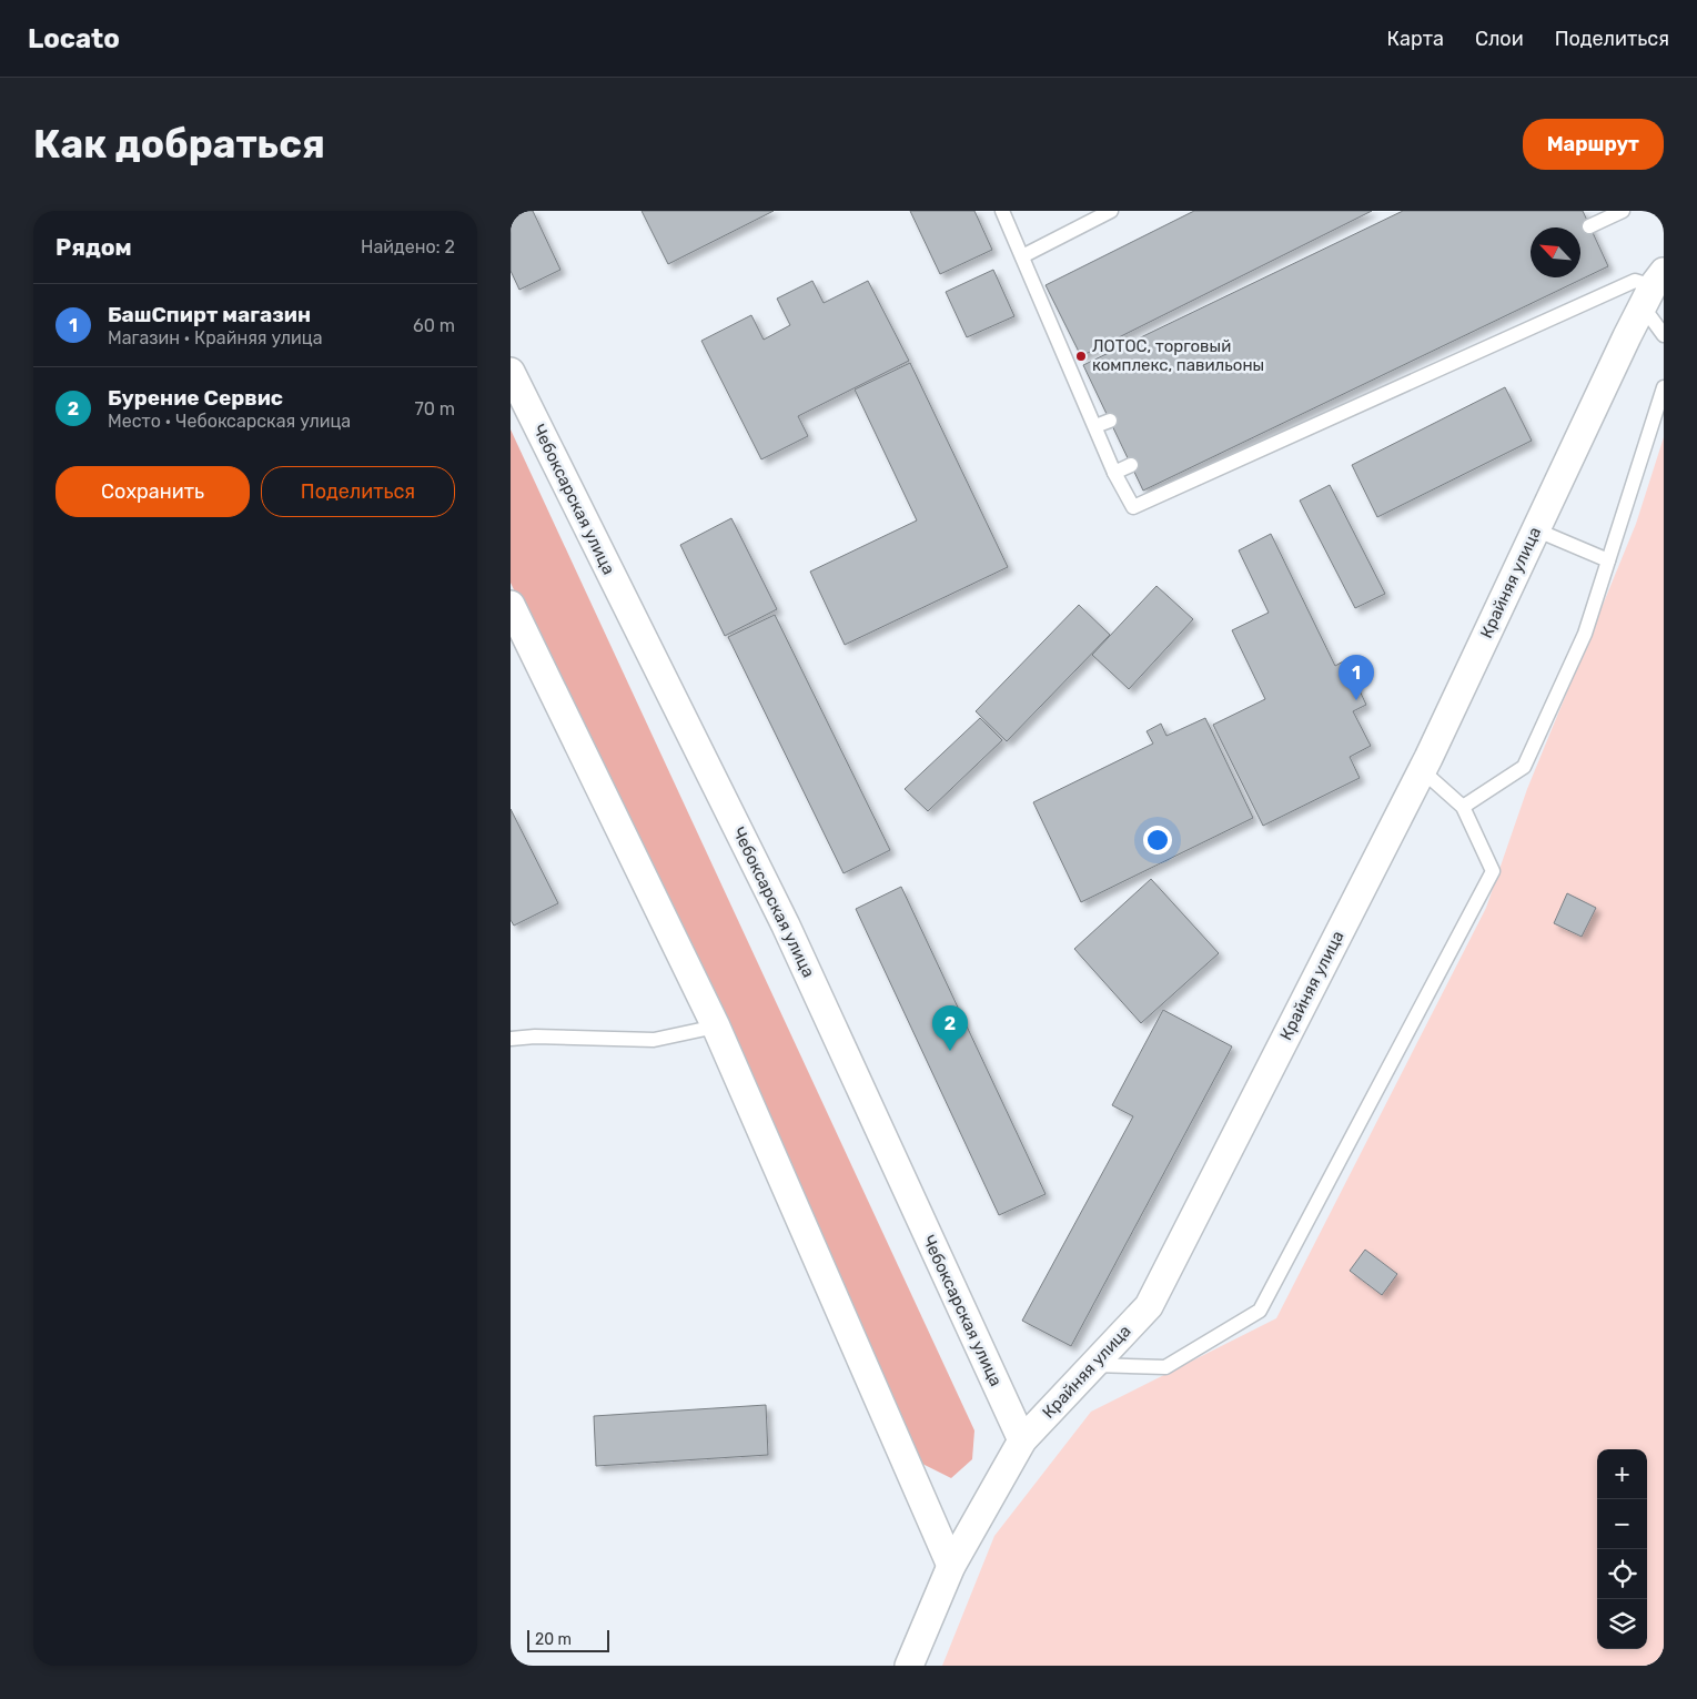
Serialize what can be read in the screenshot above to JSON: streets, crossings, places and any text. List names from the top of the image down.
{
  "streets": {
    "street": ["Чебоксарская улица", "Крайняя улица"]
  },
  "crossings": [
    ["Чебоксарская улица", "Крайняя улица"]
  ],
  "places": ["ЛОТОС, торговый комплекс, павильоны"],
  "scale_bar": "20 m",
  "north": "top left",
  "page": {
    "header": "Locato",
    "nav": ["Карта", "Слои", "Поделиться"],
    "buttons": [
      "Маршрут",
      ["Сохранить", "Поделиться"]
    ],
    "title": "Как добраться",
    "heading": ["Рядом", "Найдено: 2"],
    "list": [
      {
        "mark": "1",
        "name": "БашСпирт магазин",
        "note": "Магазин · Крайняя улица",
        "value": "60 m"
      },
      {
        "mark": "2",
        "name": "Бурение Сервис",
        "note": "Место · Чебоксарская улица",
        "value": "70 m"
      }
    ],
    "pins": ["1", "2"],
    "map_buttons": ["+", "−"],
    "scale": "20 m"
  }
}
